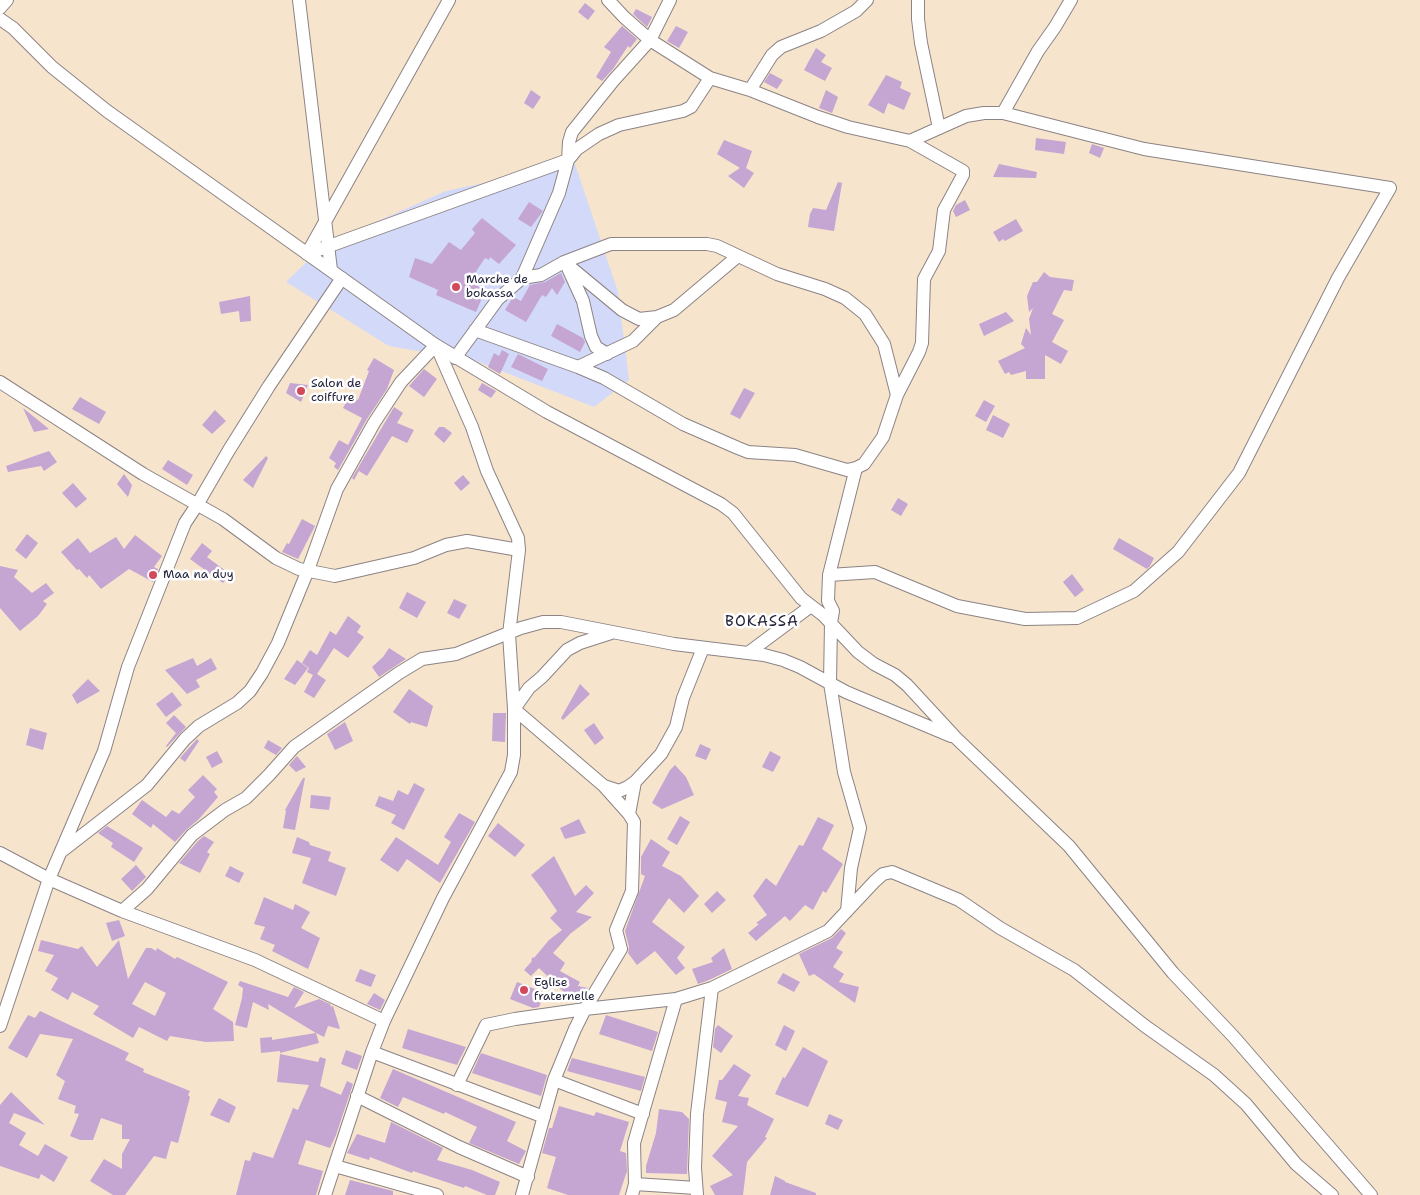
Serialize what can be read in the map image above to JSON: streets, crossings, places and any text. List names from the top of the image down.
{
  "districts": ["BOKASSA"],
  "places": [
    "Marche de bokassa",
    "Salon de coiffure",
    "Maa na duy",
    "Eglise fraternelle"
  ]
}
